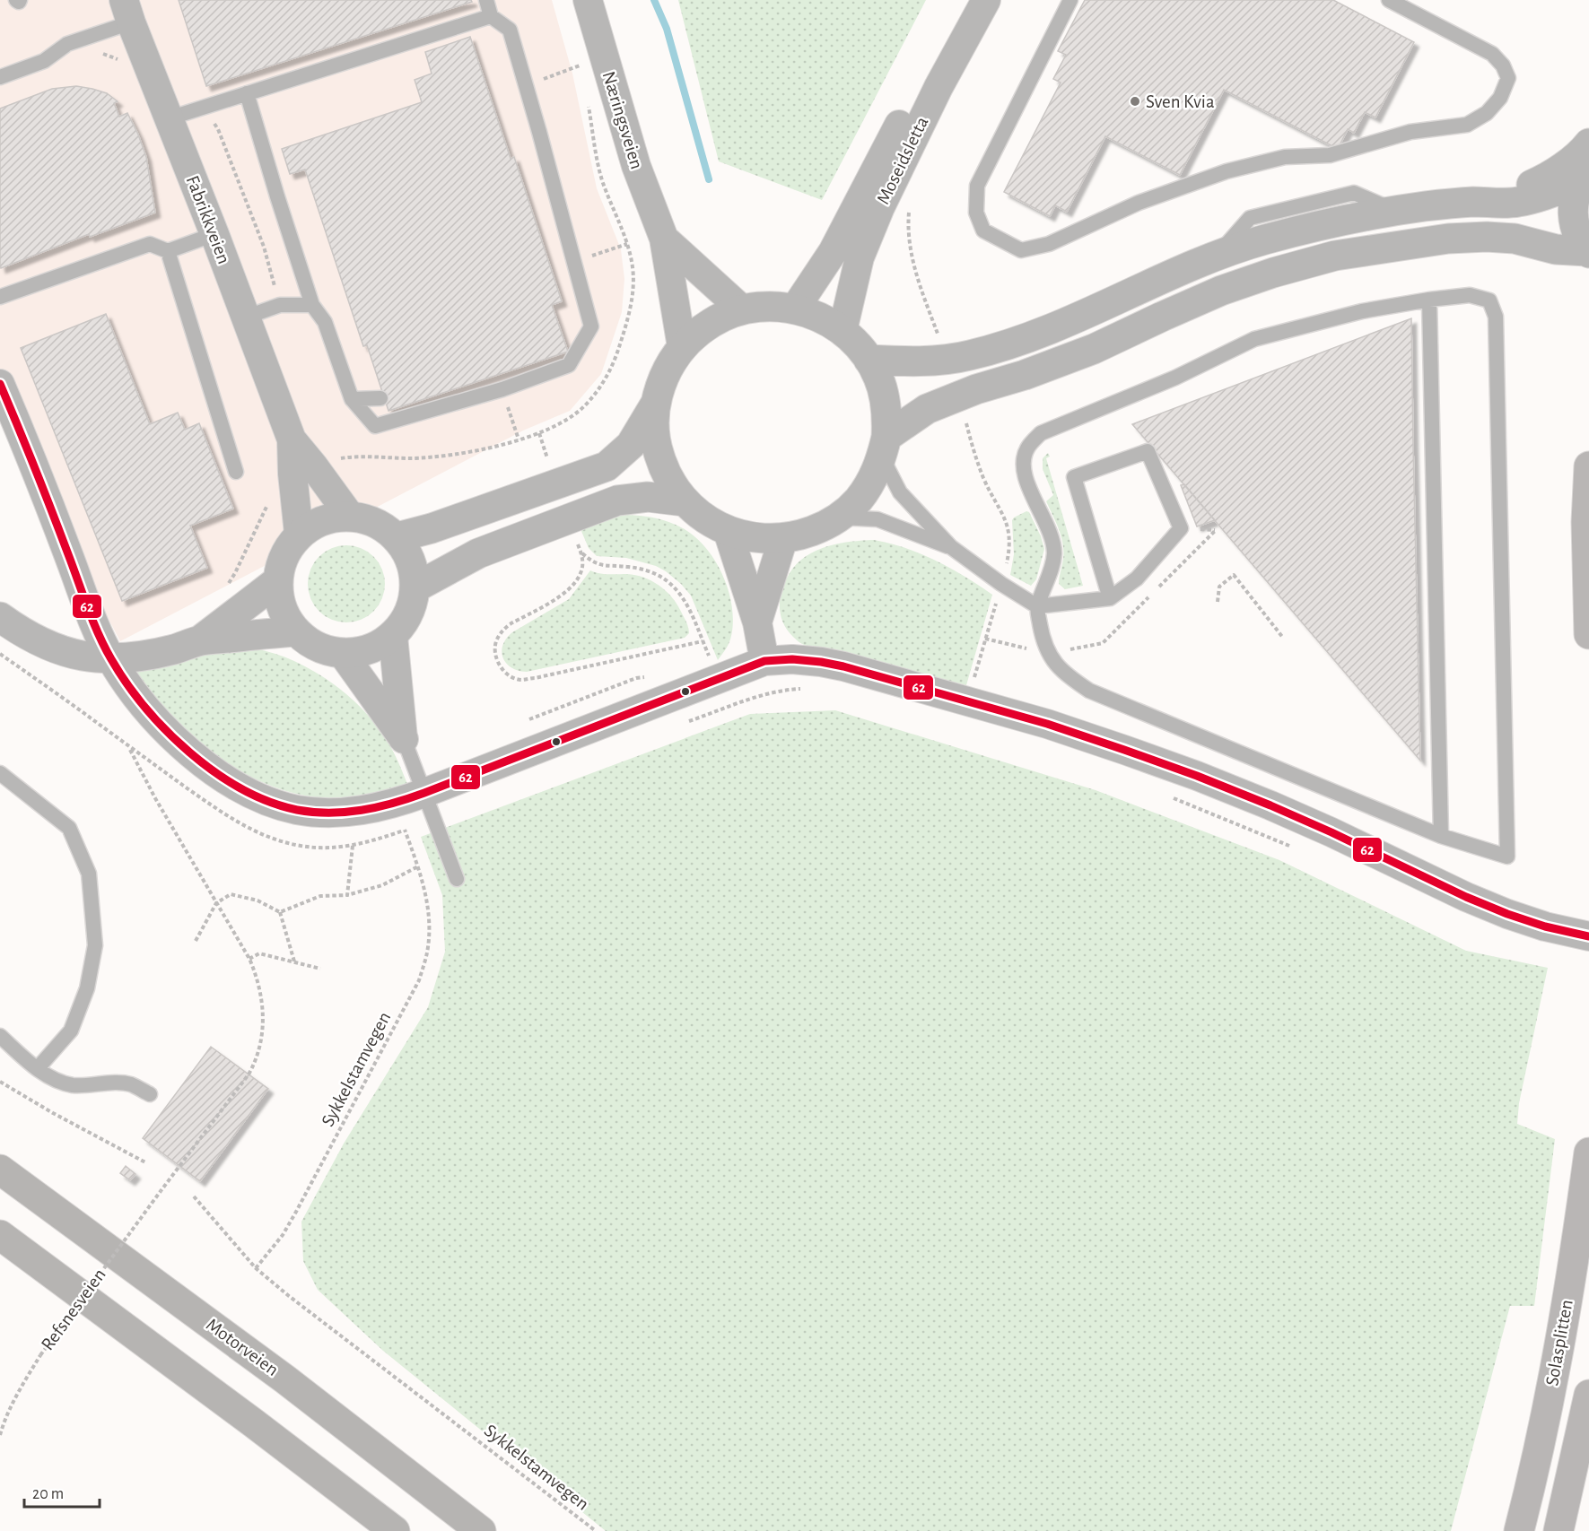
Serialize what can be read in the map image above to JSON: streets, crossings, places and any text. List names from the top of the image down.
{
  "streets": {
    "highway": ["Solasplitten", "Motorveien"],
    "street": ["Næringsveien", "Moseidsletta", "Fabrikkveien"],
    "path": ["Sykkelstamvegen", "Refsnesveien"]
  },
  "places": ["Sven Kvia"],
  "lines": ["transit line 62"],
  "scale_bar": "20 m"
}
